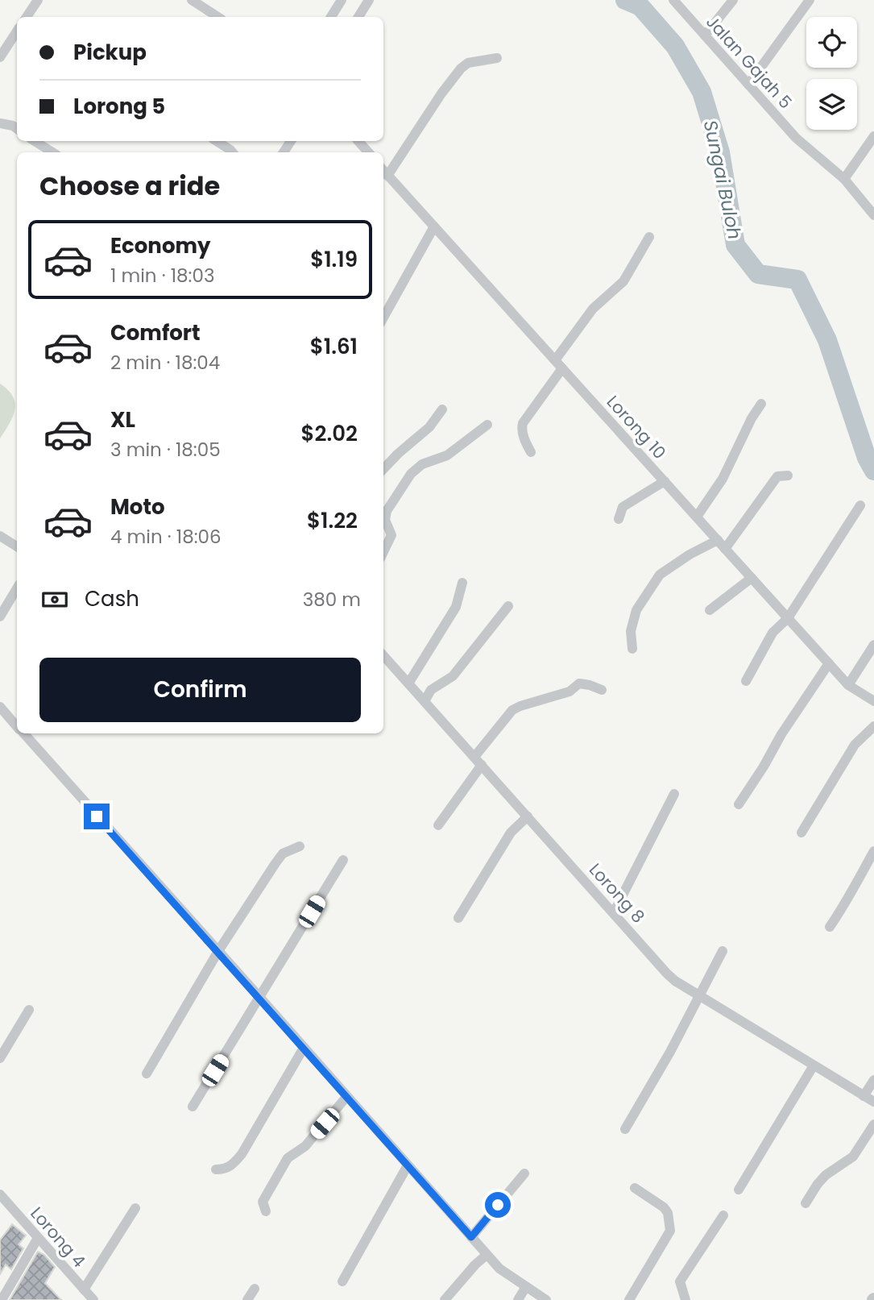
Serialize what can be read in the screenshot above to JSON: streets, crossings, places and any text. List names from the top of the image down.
{
  "streets": {
    "street": [
      "Jalan Gajah 5",
      "Lorong 10",
      "Lorong 8",
      "Lorong 4"
    ]
  },
  "water": ["Sungai Buloh"],
  "page": {
    "banner": ["Pickup", "Lorong 5"],
    "heading": "Choose a ride",
    "list": [
      {
        "name": "Economy",
        "note": "1 min · 18:03",
        "value": "$1.19"
      },
      {
        "name": "Comfort",
        "note": "2 min · 18:04",
        "value": "$1.61"
      },
      {
        "name": "XL",
        "note": "3 min · 18:05",
        "value": "$2.02"
      },
      {
        "name": "Moto",
        "note": "4 min · 18:06",
        "value": "$1.22"
      }
    ],
    "pay": ["Cash", "380 m"],
    "buttons": "Confirm"
  }
}
